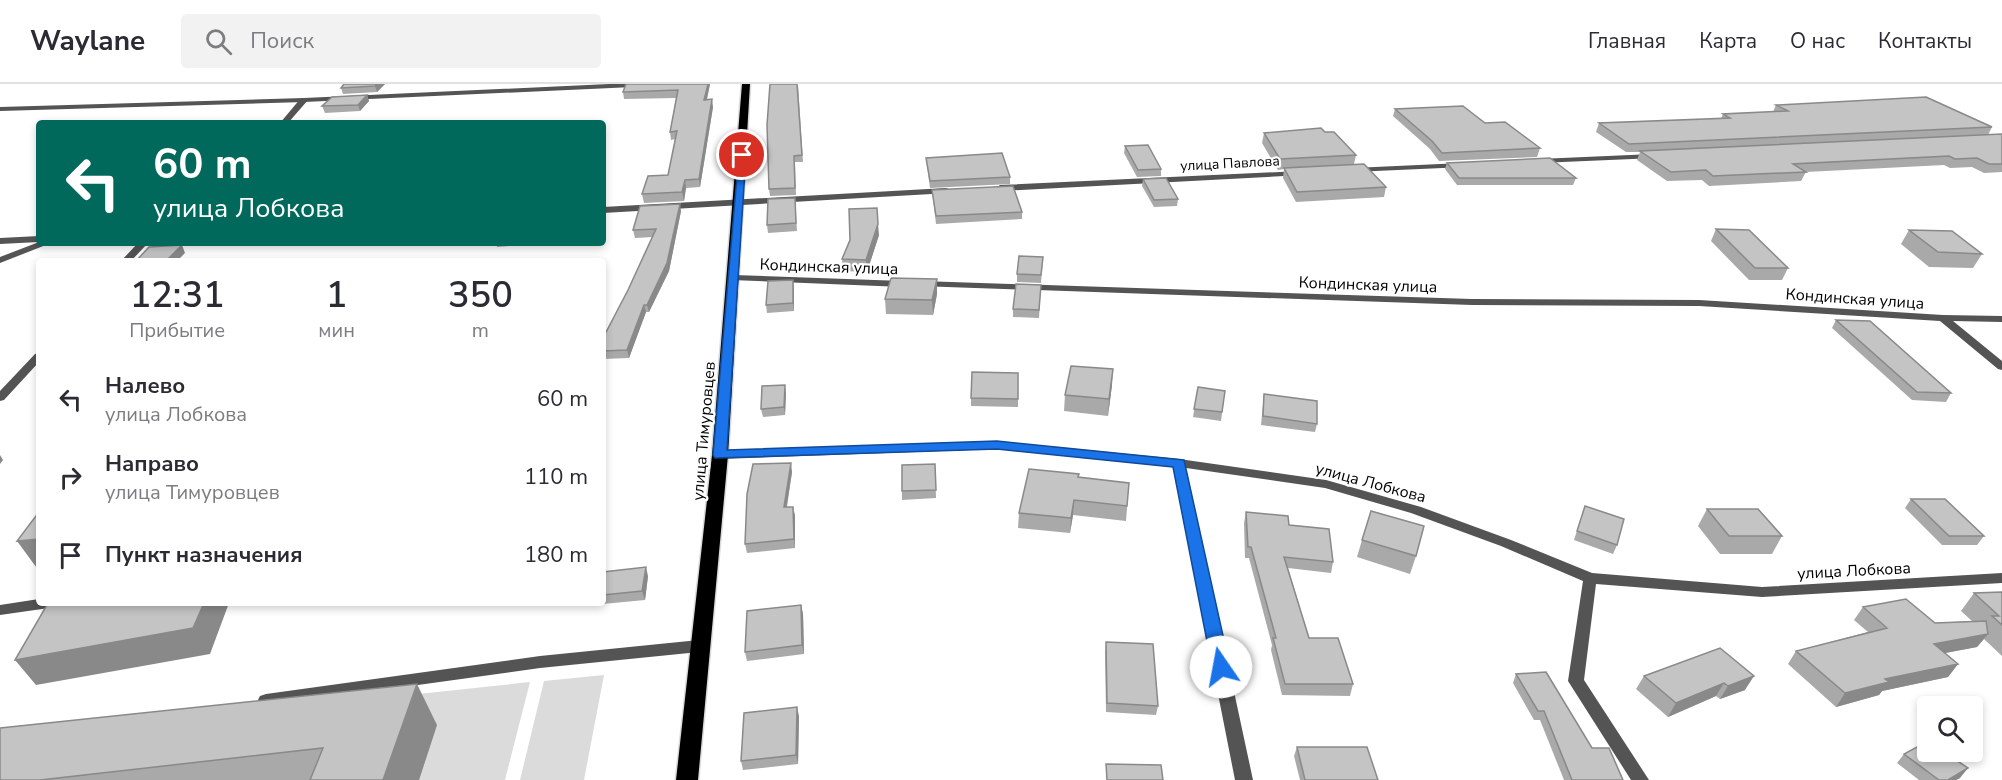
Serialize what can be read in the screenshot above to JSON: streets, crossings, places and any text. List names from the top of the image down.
{
  "streets": {
    "main road": ["улица Тимуровцев"],
    "street": ["улица Павлова", "Кондинская улица", "улица Лобкова"]
  },
  "crossings": [
    ["Кондинская улица", "улица Тимуровцев"],
    ["улица Тимуровцев", "улица Лобкова"]
  ],
  "page": {
    "header": "Waylane",
    "search": "Поиск",
    "nav": [
      "Главная",
      "Карта",
      "О нас",
      "Контакты"
    ],
    "turn": ["60 m", "улица Лобкова"],
    "eta": [
      "12:31",
      "Прибытие",
      "1",
      "мин",
      "350",
      "m"
    ],
    "list": [
      {
        "name": "Налево",
        "note": "улица Лобкова",
        "value": "60 m"
      },
      {
        "name": "Направо",
        "note": "улица Тимуровцев",
        "value": "110 m"
      },
      {
        "name": "Пункт назначения",
        "value": "180 m"
      }
    ]
  }
}
